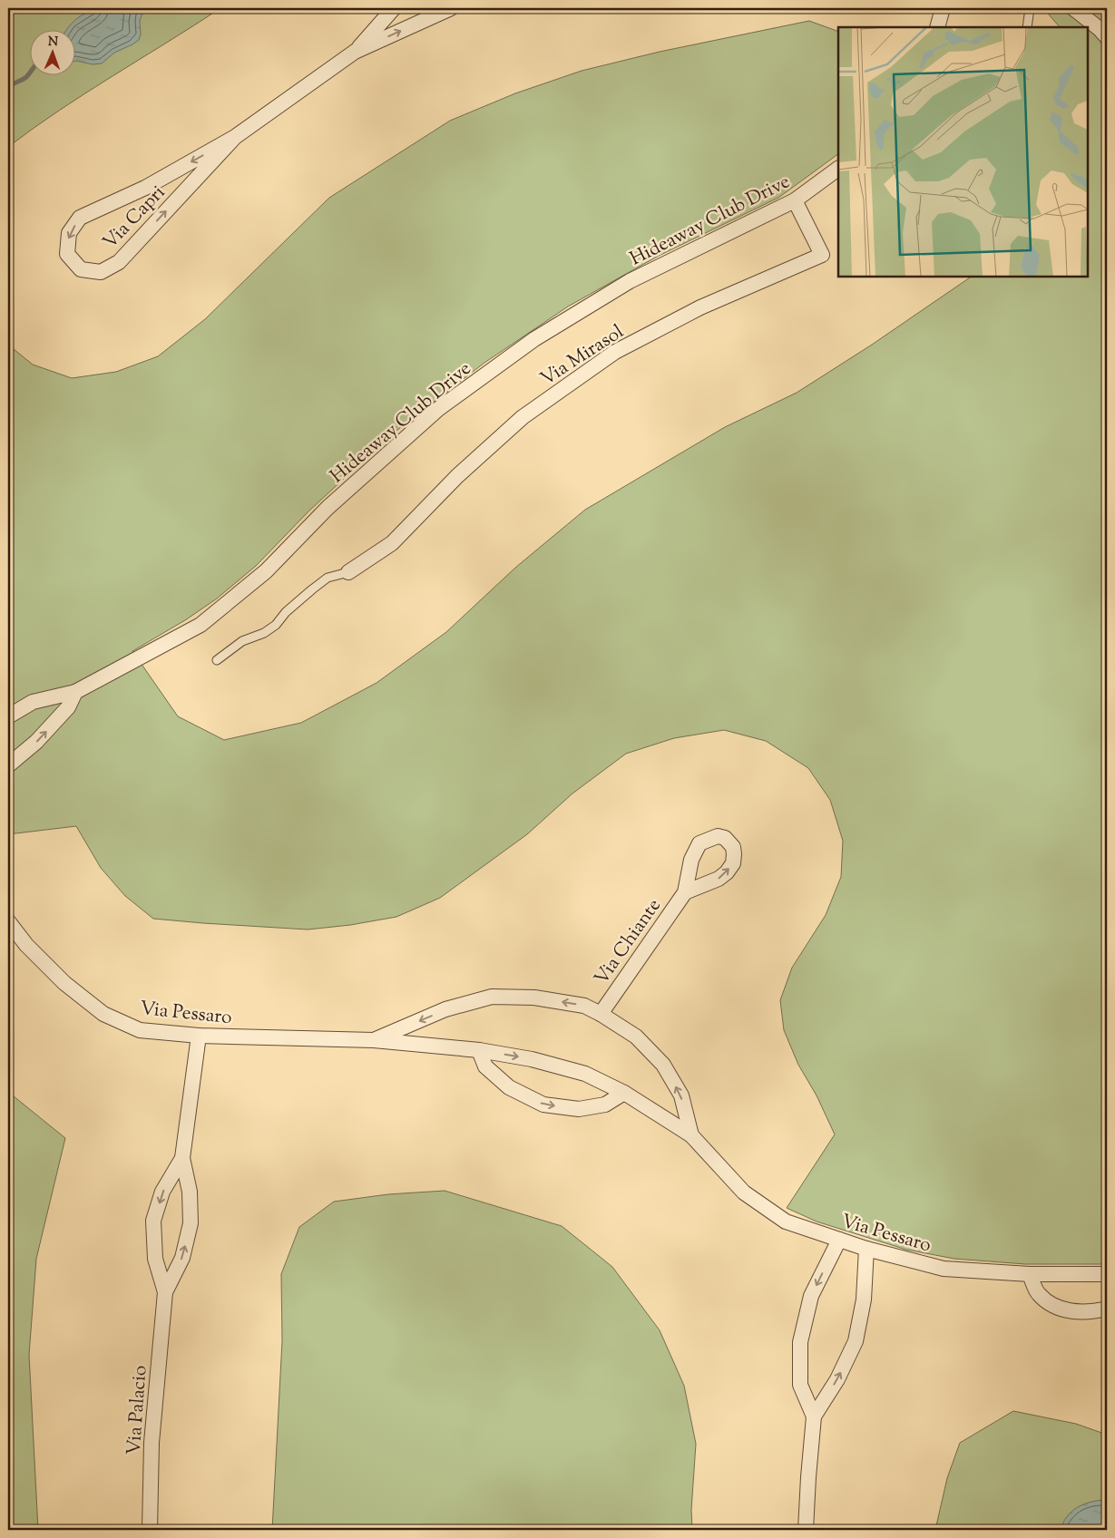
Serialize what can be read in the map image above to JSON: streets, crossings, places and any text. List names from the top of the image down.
{
  "streets": {
    "street": [
      "Via Capri",
      "Hideaway Club Drive",
      "Via Mirasol",
      "Via Chiante",
      "Via Pessaro",
      "Via Palacio"
    ]
  },
  "crossings": [
    ["Hideaway Club Drive", "Via Mirasol"],
    ["Via Chiante", "Via Pessaro"],
    ["Via Pessaro", "Via Palacio"]
  ],
  "north": "top"
}
